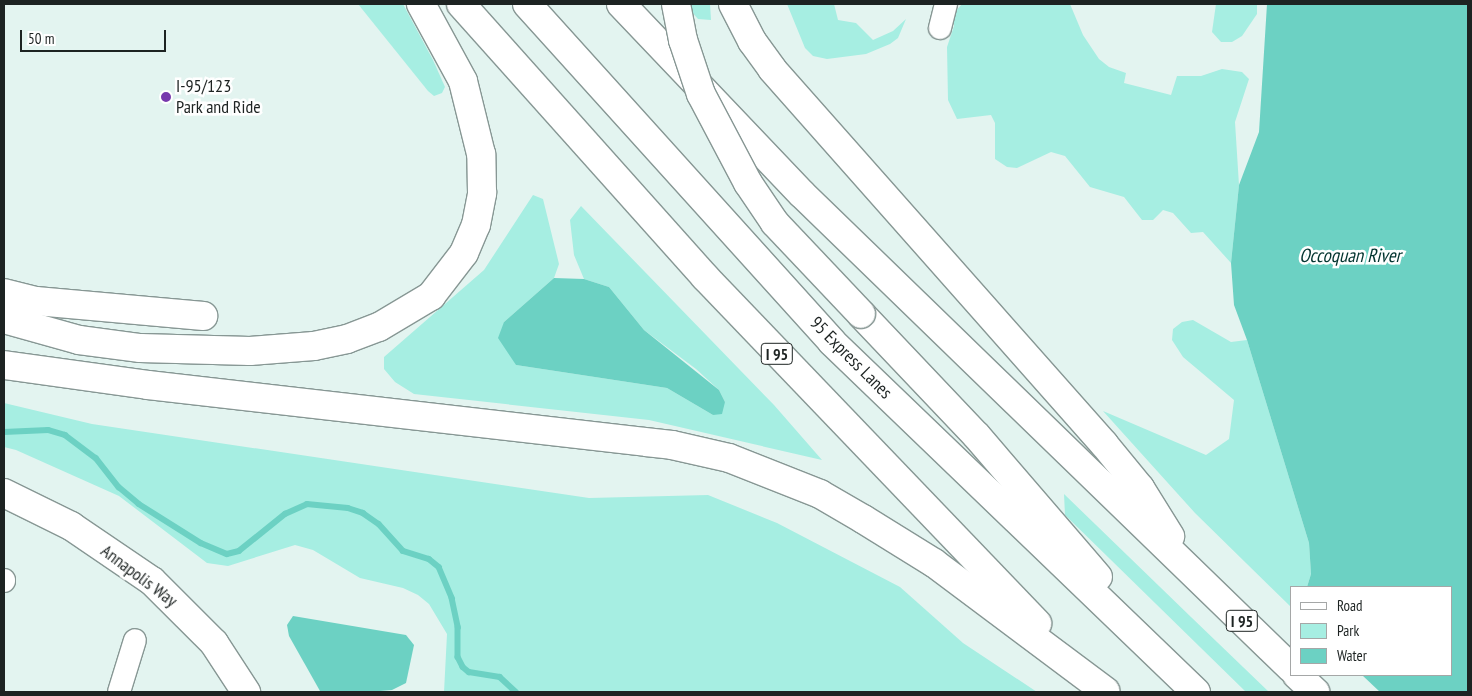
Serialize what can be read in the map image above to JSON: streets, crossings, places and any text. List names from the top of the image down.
{
  "streets": {
    "main road": ["I 95", "95 Express Lanes", "Annapolis Way"]
  },
  "water": ["Occoquan River"],
  "places": ["I-95/123 Park and Ride"],
  "legend": ["Road", "Park", "Water"],
  "scale_bar": "50 m"
}
